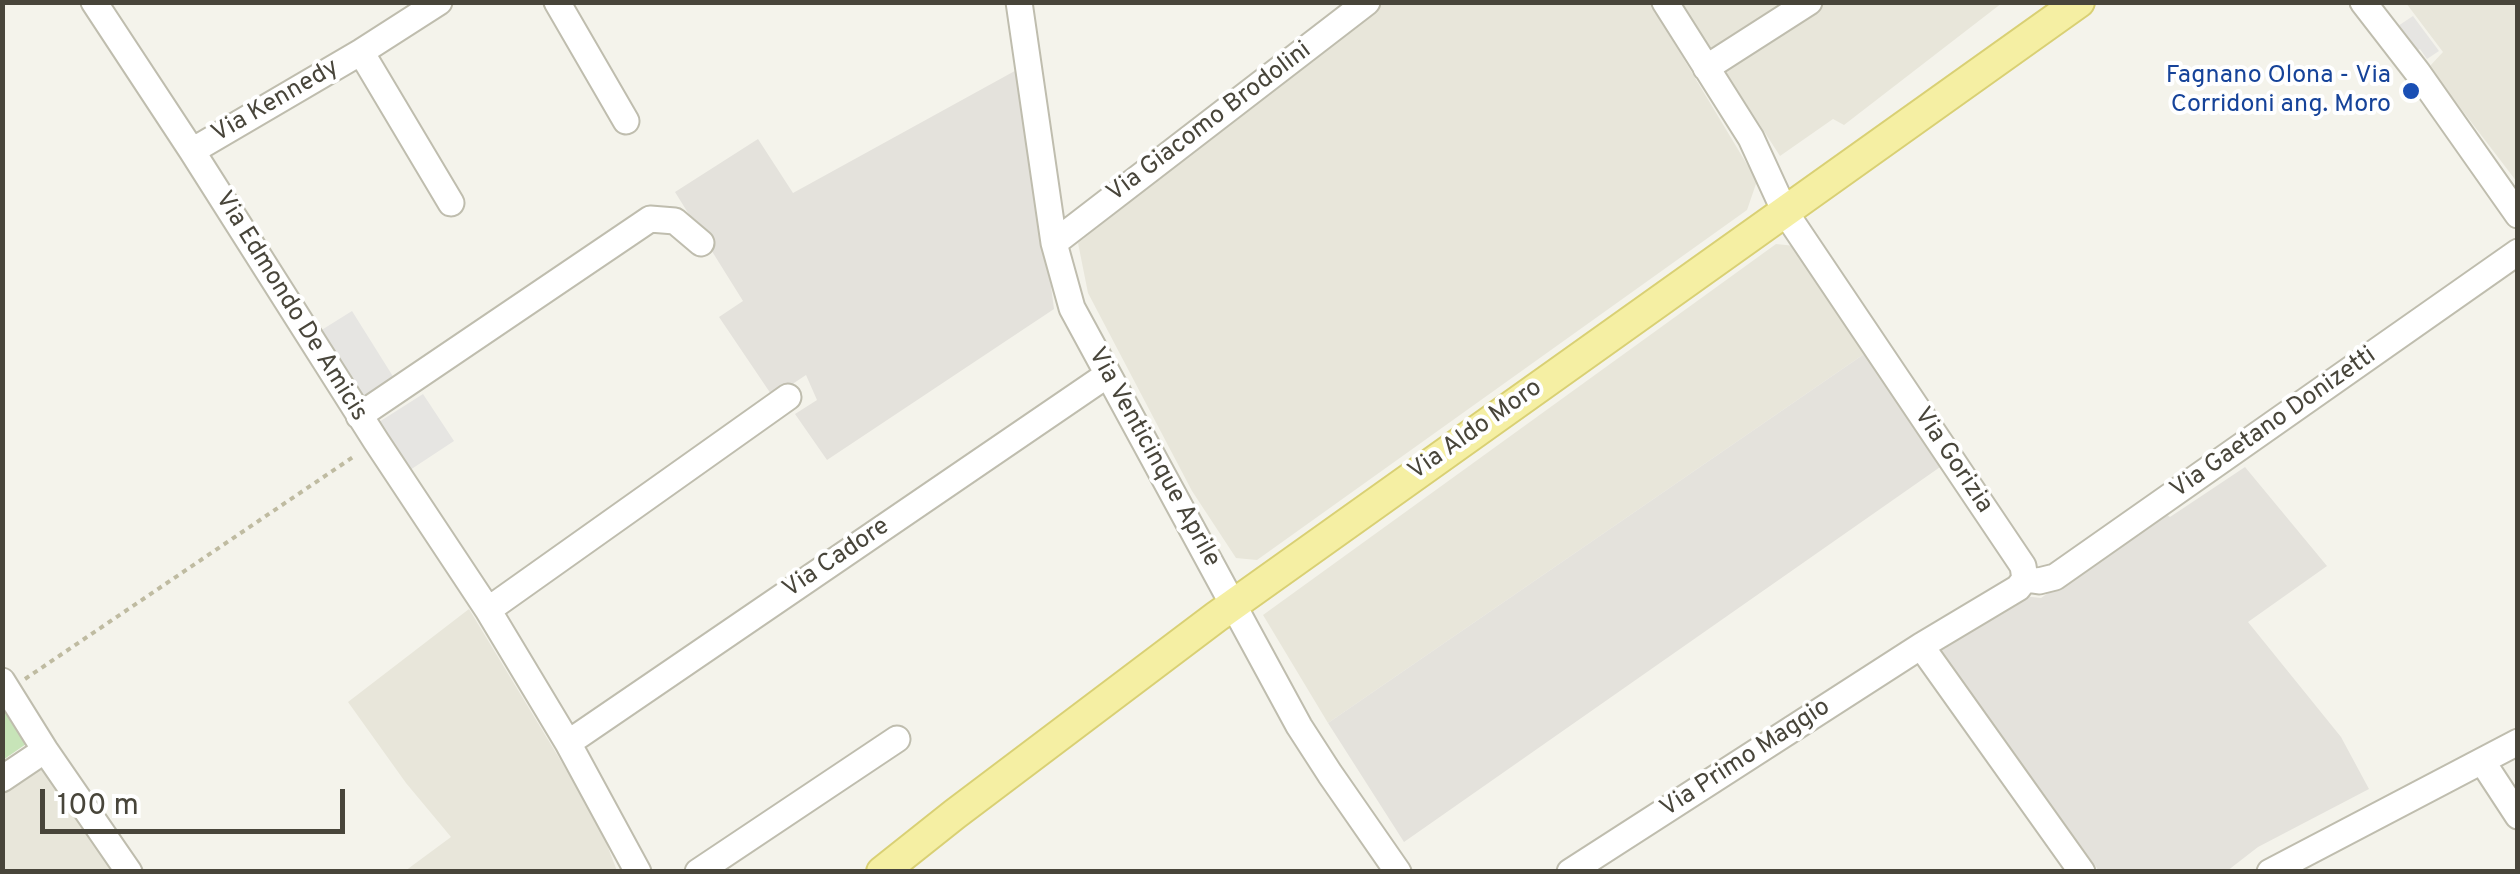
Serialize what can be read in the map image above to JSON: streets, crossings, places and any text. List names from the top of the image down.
{
  "streets": {
    "main road": ["Via Aldo Moro"],
    "street": [
      "Via Kennedy",
      "Via Giacomo Brodolini",
      "Via Edmondo De Amicis",
      "Via Gaetano Donizetti",
      "Via Venticinque Aprile",
      "Via Gorizia",
      "Via Cadore",
      "Via Primo Maggio"
    ]
  },
  "crossings": [
    ["Via Kennedy", "Via Edmondo De Amicis"],
    ["Via Giacomo Brodolini", "Via Venticinque Aprile"],
    ["Via Edmondo De Amicis", "Via Cadore"],
    ["Via Gaetano Donizetti", "Via Gorizia"],
    ["Via Aldo Moro", "Via Venticinque Aprile"],
    ["Via Aldo Moro", "Via Gorizia"],
    ["Via Venticinque Aprile", "Via Cadore"]
  ],
  "places": ["Fagnano Olona - Via Corridoni ang. Moro"],
  "scale_bar": "100 m"
}
